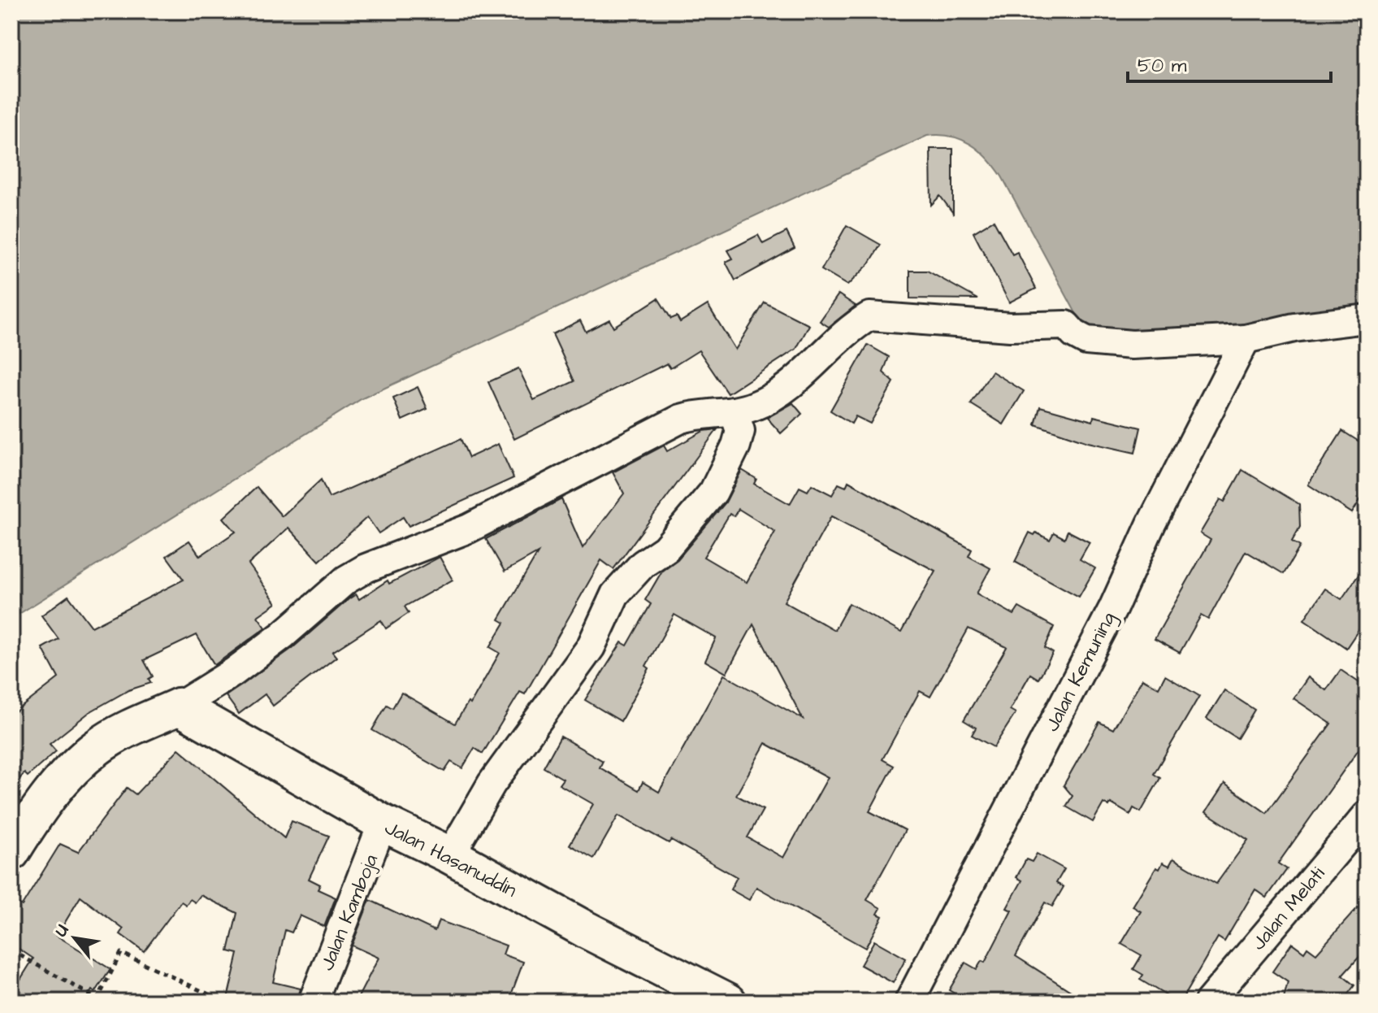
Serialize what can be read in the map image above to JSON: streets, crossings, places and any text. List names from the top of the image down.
{
  "streets": {
    "street": [
      "Jalan Kemuning",
      "Jalan Hasanuddin",
      "Jalan Melati",
      "Jalan Kamboja"
    ]
  },
  "crossings": [
    ["Jalan Hasanuddin", "Jalan Kamboja"]
  ],
  "scale_bar": "50 m",
  "north": "top left"
}
